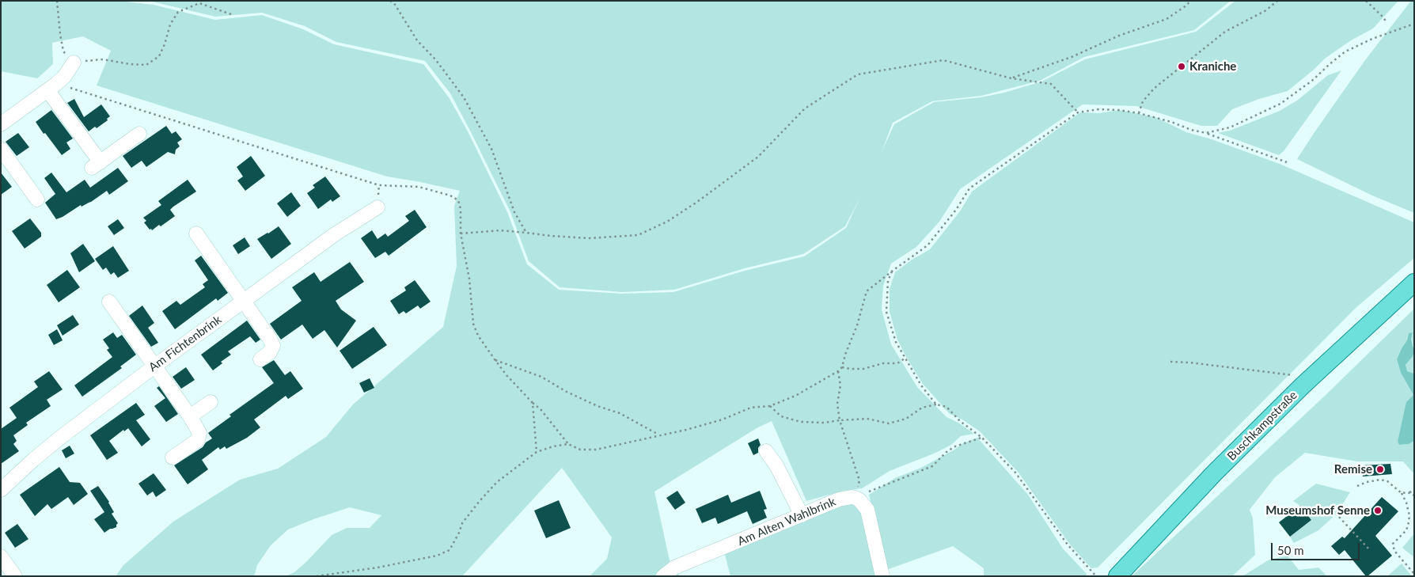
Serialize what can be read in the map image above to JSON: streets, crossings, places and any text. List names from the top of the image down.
{
  "streets": {
    "main road": ["Buschkampstraße"],
    "street": ["Am Fichtenbrink", "Am Alten Wahlbrink"]
  },
  "places": ["Kraniche", "Remise", "Museumshof Senne"],
  "scale_bar": "50 m"
}
